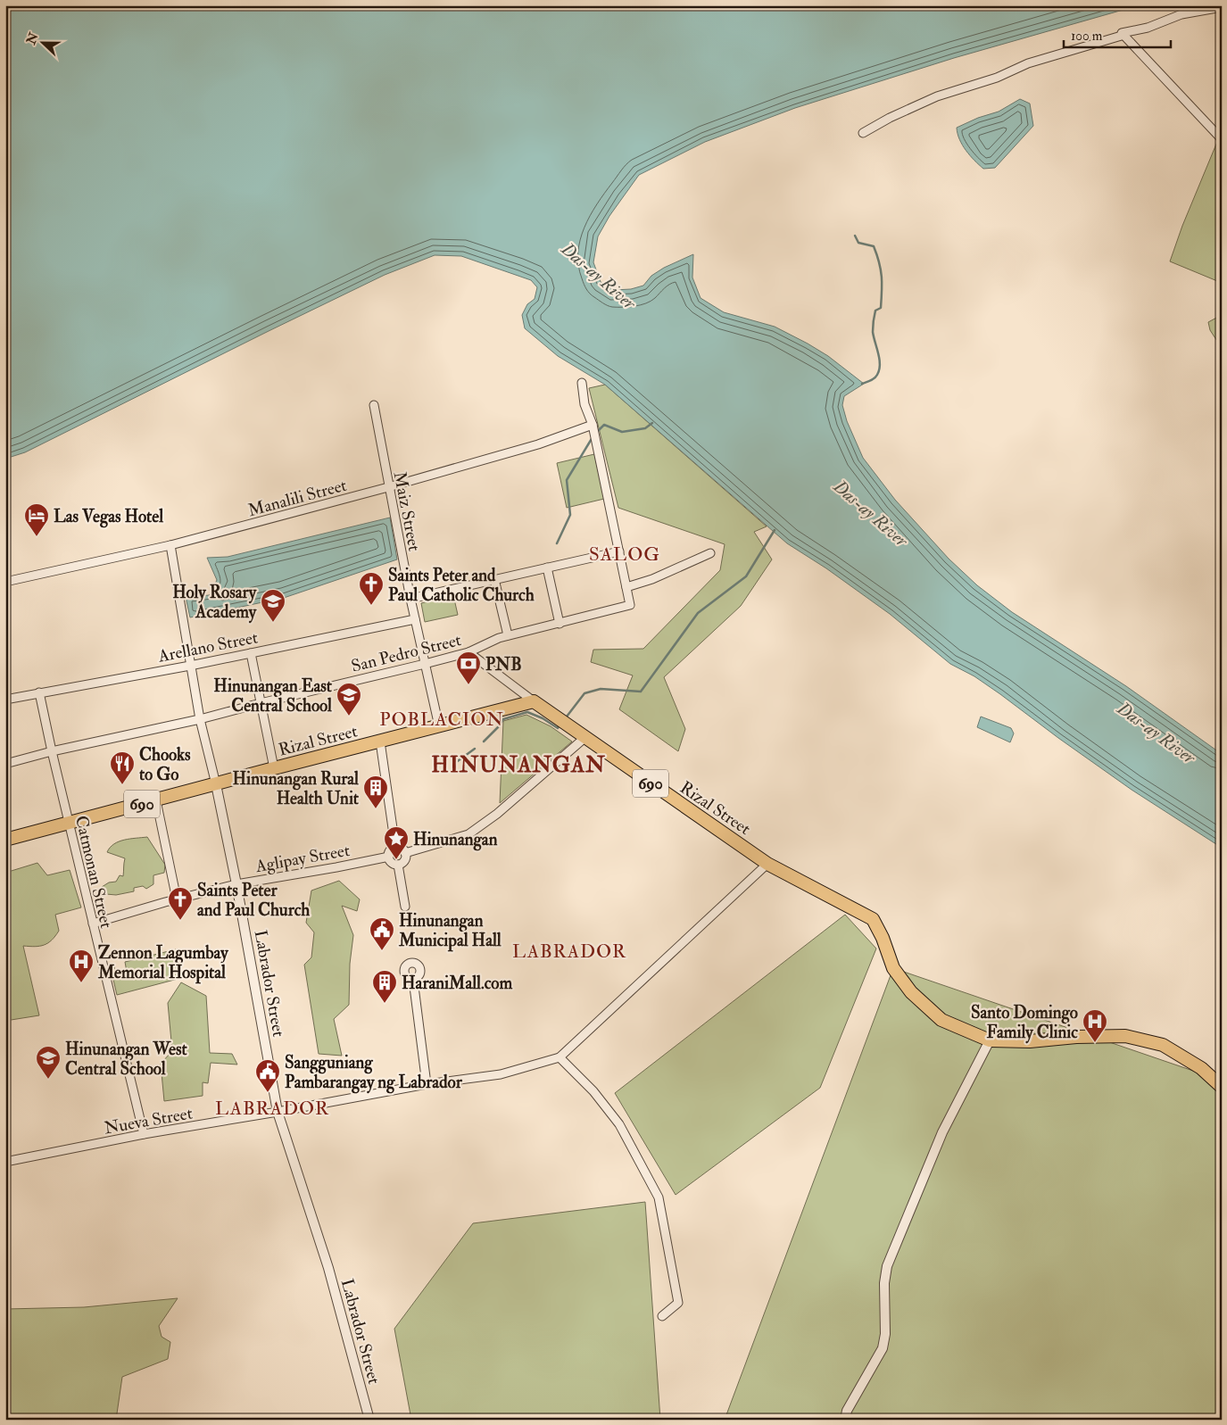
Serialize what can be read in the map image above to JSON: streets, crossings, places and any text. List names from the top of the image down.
{
  "streets": {
    "main road": ["Rizal Street", "690"],
    "street": [
      "Manalili Street",
      "Maiz Street",
      "Arellano Street",
      "San Pedro Street",
      "Aglipay Street",
      "Catmonan Street",
      "Labrador Street",
      "Nueva Street"
    ]
  },
  "crossings": [
    ["Manalili Street", "Maiz Street"],
    ["Manalili Street", "Labrador Street"],
    ["Maiz Street", "Arellano Street"],
    ["Maiz Street", "San Pedro Street"],
    ["Maiz Street", "Rizal Street"],
    ["Arellano Street", "Catmonan Street"],
    ["Arellano Street", "Labrador Street"],
    ["San Pedro Street", "Catmonan Street"],
    ["San Pedro Street", "Labrador Street"],
    ["Rizal Street", "690"],
    ["Rizal Street", "Catmonan Street"],
    ["Rizal Street", "Labrador Street"],
    ["690", "Catmonan Street"],
    ["Aglipay Street", "Catmonan Street"],
    ["Aglipay Street", "Labrador Street"],
    ["Catmonan Street", "Nueva Street"],
    ["Labrador Street", "Nueva Street"]
  ],
  "districts": [
    "SALOG",
    "POBLACION",
    "HINUNANGAN",
    "LABRADOR",
    "LABRADOR"
  ],
  "water": ["Das-ay River"],
  "places": {
    "hotel": ["Las Vegas Hotel"],
    "church": ["Saints Peter and Paul Catholic Church", "Saints Peter and Paul Church"],
    "school or university": ["Holy Rosary Academy", "Hinunangan East Central School", "Hinunangan West Central School"],
    "bank": ["PNB"],
    "restaurant": ["Chooks to Go"],
    "building": ["Hinunangan Rural Health Unit", "HaraniMall.com"],
    "place": ["Hinunangan"],
    "public building": ["Hinunangan Municipal Hall", "Sangguniang Pambarangay ng Labrador"],
    "hospital": ["Zennon Lagumbay Memorial Hospital", "Santo Domingo Family Clinic"]
  },
  "scale_bar": "100 m",
  "north": "left"
}
